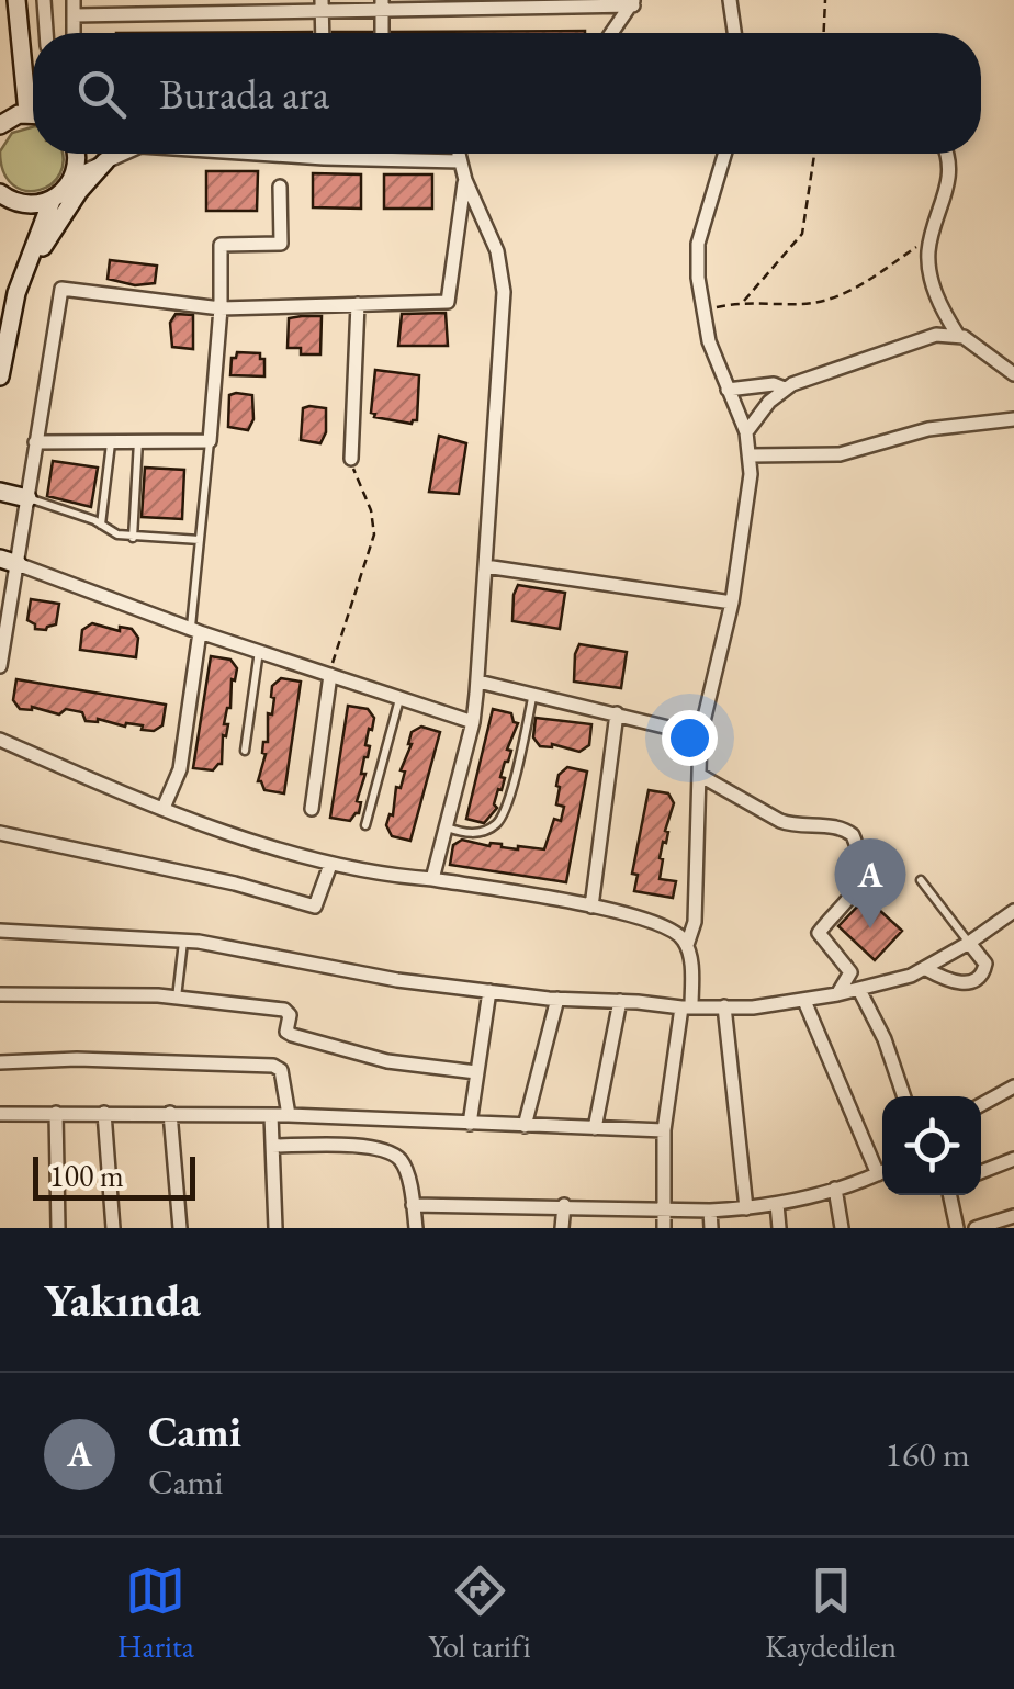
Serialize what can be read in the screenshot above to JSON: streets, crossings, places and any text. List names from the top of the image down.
{
  "scale_bar": "100 m",
  "page": {
    "search": "Burada ara",
    "pins": "A",
    "scale": "100 m",
    "heading": "Yakında",
    "list": [
      {
        "mark": "A",
        "name": "Cami",
        "note": "Cami",
        "value": "160 m"
      }
    ],
    "nav": ["Harita", "Yol tarifi", "Kaydedilen"]
  }
}
